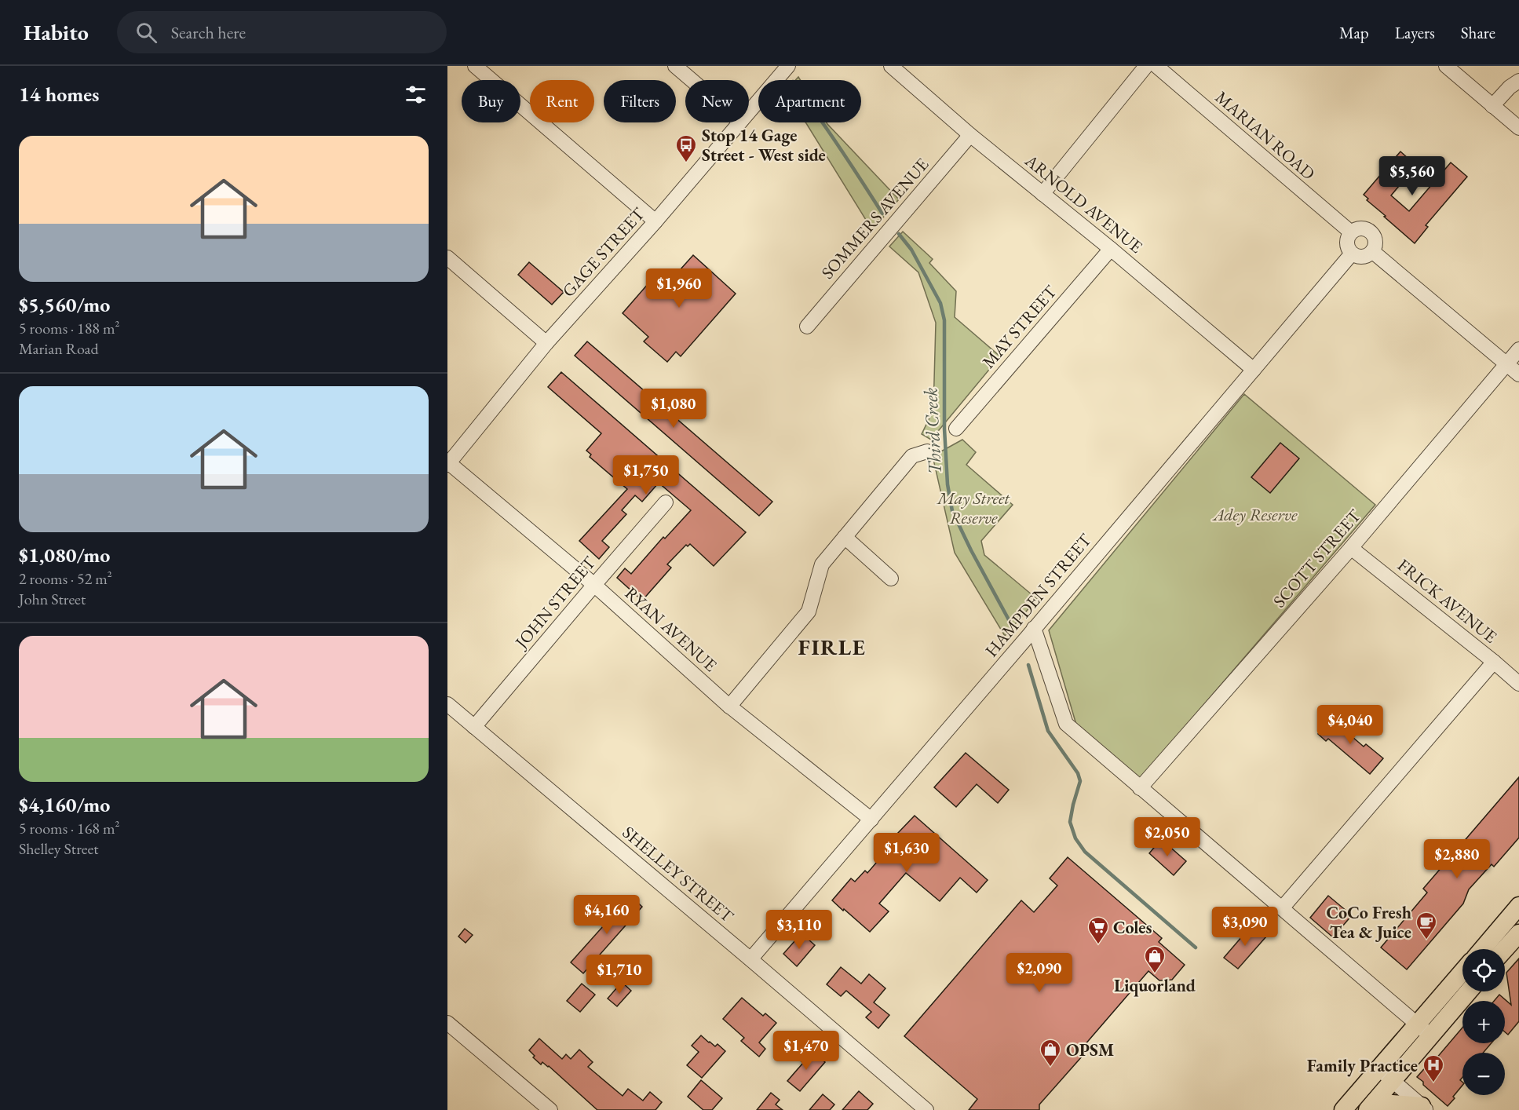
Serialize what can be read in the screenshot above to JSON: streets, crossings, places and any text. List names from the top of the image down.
{
  "streets": {
    "street": [
      "MARIAN ROAD",
      "ARNOLD AVENUE",
      "SOMMERS AVENUE",
      "GAGE STREET",
      "MAY STREET",
      "SCOTT STREET",
      "HAMPDEN STREET",
      "FRICK AVENUE",
      "JOHN STREET",
      "RYAN AVENUE",
      "SHELLEY STREET"
    ]
  },
  "crossings": [
    ["MARIAN ROAD", "HAMPDEN STREET"],
    ["ARNOLD AVENUE", "SOMMERS AVENUE"],
    ["ARNOLD AVENUE", "MAY STREET"],
    ["ARNOLD AVENUE", "HAMPDEN STREET"],
    ["GAGE STREET", "RYAN AVENUE"],
    ["SCOTT STREET", "FRICK AVENUE"],
    ["HAMPDEN STREET", "RYAN AVENUE"],
    ["HAMPDEN STREET", "SHELLEY STREET"],
    ["JOHN STREET", "RYAN AVENUE"],
    ["JOHN STREET", "SHELLEY STREET"]
  ],
  "districts": ["FIRLE"],
  "water": ["Third Creek"],
  "parks": ["May Street Reserve", "Adey Reserve"],
  "places": {
    "bus stop": ["Stop 14 Gage Street - West side"],
    "cafe": ["CoCo Fresh Tea & Juice"],
    "supermarket": ["Coles"],
    "shop": ["Liquorland", "OPSM"],
    "hospital": ["Family Practice"]
  },
  "page": {
    "header": "Habito",
    "search": "Search here",
    "nav": ["Map", "Layers", "Share"],
    "heading": "14 homes",
    "chip": [
      "Buy",
      "Rent",
      "Filters",
      "New",
      "Apartment"
    ],
    "list": [
      {
        "name": "$5,560/mo",
        "note": "5 rooms · 188 m² · Marian Road"
      },
      {
        "name": "$1,080/mo",
        "note": "2 rooms · 52 m² · John Street"
      },
      {
        "name": "$4,160/mo",
        "note": "5 rooms · 168 m² · Shelley Street"
      }
    ],
    "price": [
      "$5,560",
      "$1,960",
      "$1,080",
      "$1,750",
      "$4,040",
      "$2,050",
      "$1,630",
      "$2,880",
      "$4,160",
      "$3,090",
      "$3,110",
      "$2,090",
      "$1,710",
      "$1,470"
    ],
    "map_buttons": ["+", "−"]
  }
}
